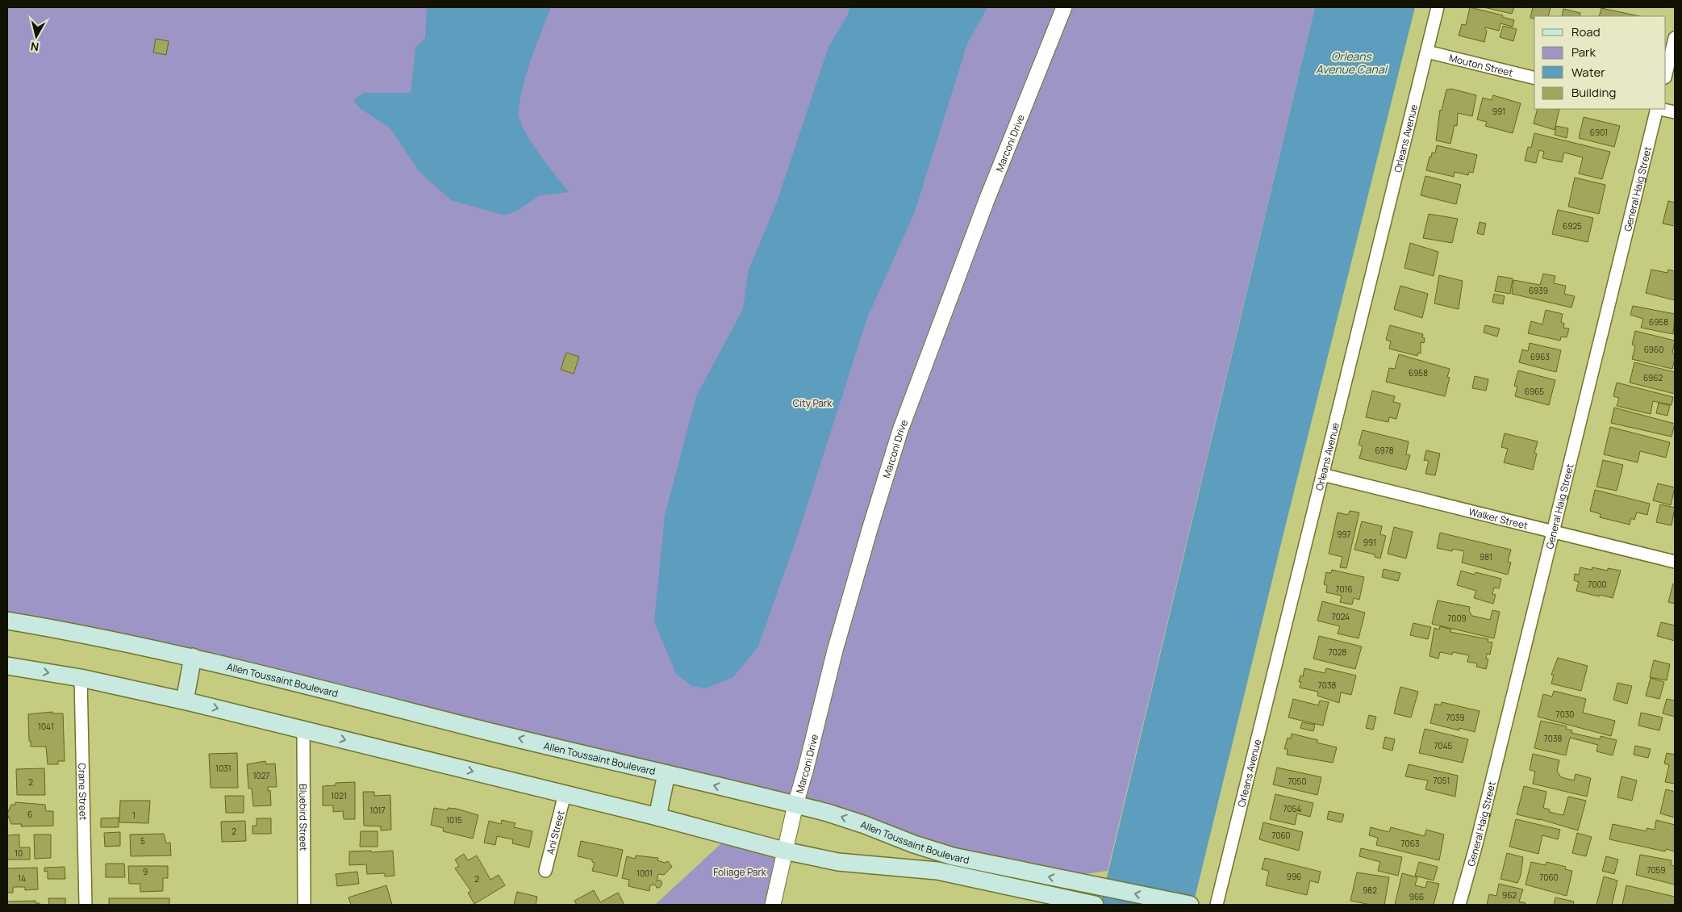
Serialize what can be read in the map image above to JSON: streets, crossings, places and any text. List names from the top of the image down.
{
  "streets": {
    "main road": ["Allen Toussaint Boulevard"],
    "street": [
      "Mouton Street",
      "Orleans Avenue",
      "Marconi Drive",
      "General Haig Street",
      "Walker Street",
      "Crane Street",
      "Bluebird Street",
      "Ani Street"
    ]
  },
  "crossings": [
    ["Mouton Street", "Orleans Avenue"],
    ["Orleans Avenue", "Walker Street"],
    ["Marconi Drive", "Allen Toussaint Boulevard"],
    ["General Haig Street", "Walker Street"],
    ["Allen Toussaint Boulevard", "Crane Street"],
    ["Allen Toussaint Boulevard", "Bluebird Street"],
    ["Allen Toussaint Boulevard", "Ani Street"]
  ],
  "water": ["Orleans Avenue Canal"],
  "parks": ["City Park", "Foliage Park"],
  "house_numbers": [
    "991",
    "6901",
    "6925",
    "6939",
    "6958",
    "6960",
    "6963",
    "6958",
    "6962",
    "6965",
    "6978",
    "997",
    "991",
    "981",
    "7000",
    "7016",
    "7024",
    "7009",
    "7028",
    "7038",
    "7030",
    "7039",
    "1041",
    "7038",
    "7045",
    "1031",
    "1027",
    "7051",
    "7050",
    "2",
    "1021",
    "7054",
    "1017",
    "6",
    "1",
    "1015",
    "2",
    "7060",
    "5",
    "7063",
    "10",
    "7059",
    "9",
    "1001",
    "996",
    "7060",
    "14",
    "2",
    "982",
    "962",
    "966"
  ],
  "legend": [
    "Road",
    "Park",
    "Water",
    "Building"
  ],
  "north": "bottom"
}
